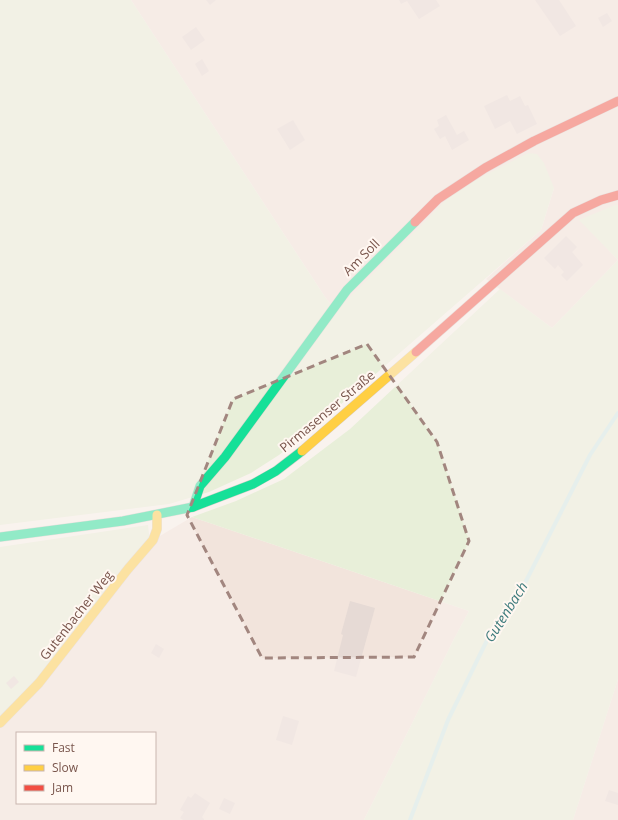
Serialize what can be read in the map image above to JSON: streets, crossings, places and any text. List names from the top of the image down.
{
  "streets": {
    "street": ["Am Soll", "Pirmasenser Straße", "Gutenbacher Weg"]
  },
  "crossings": [
    ["Am Soll", "Pirmasenser Straße"],
    ["Pirmasenser Straße", "Gutenbacher Weg"]
  ],
  "water": ["Gutenbach"],
  "legend": ["Fast", "Slow", "Jam"]
}
